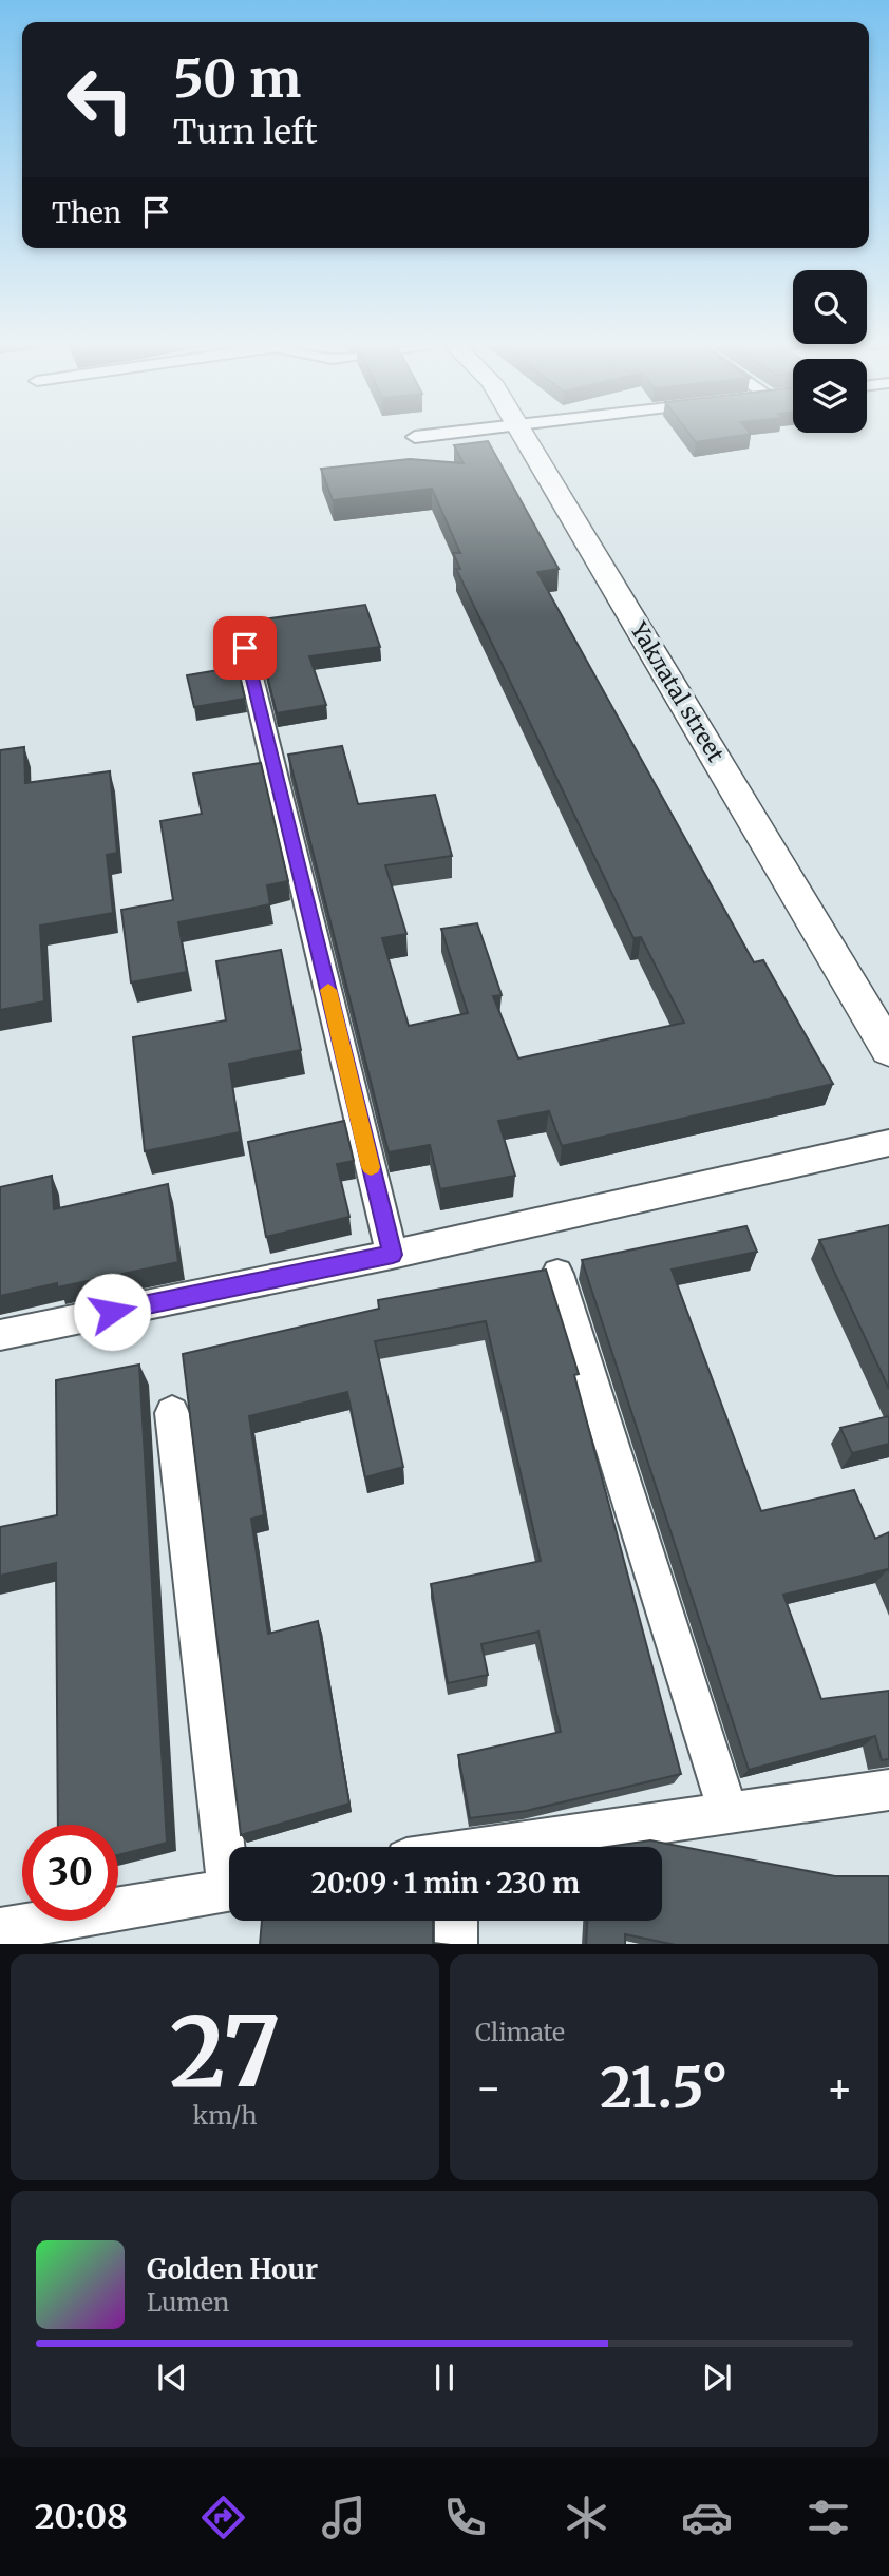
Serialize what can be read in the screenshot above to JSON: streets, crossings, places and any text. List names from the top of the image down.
{
  "streets": {
    "street": ["Yakлatal street"]
  },
  "page": {
    "turn": ["50 m", "Turn left"],
    "then": "Then",
    "limit": "30",
    "trip": "20:09 · 1 min · 230 m",
    "tile": [
      ["27", "km/h"],
      "Climate"
    ],
    "heat": ["−", "21.5°", "+"],
    "song": ["Golden Hour", "Lumen"],
    "tabs": "20:08"
  }
}
